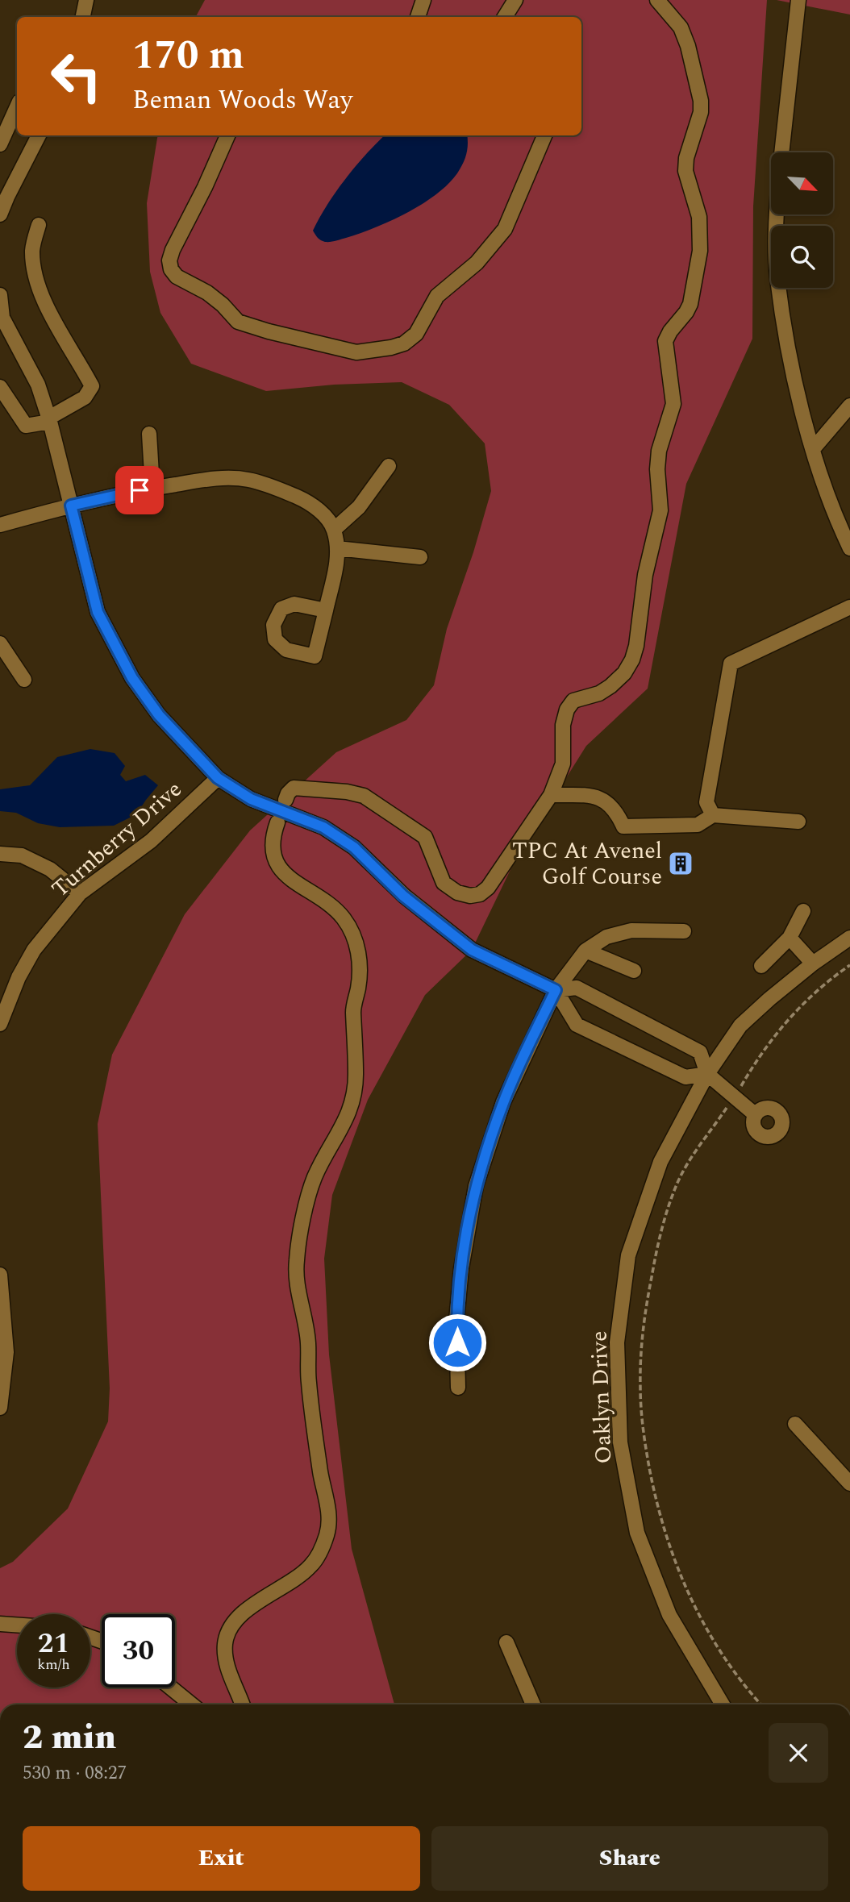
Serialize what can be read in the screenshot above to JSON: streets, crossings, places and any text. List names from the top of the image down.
{
  "streets": {
    "street": ["Turnberry Drive", "Oaklyn Drive"]
  },
  "places": {
    "building": ["TPC At Avenel Golf Course"]
  },
  "north": "bottom right",
  "page": {
    "turn": ["170 m", "Beman Woods Way"],
    "speed": "21 km/h",
    "limit": "30",
    "heading": ["2 min", "530 m · 08:27"],
    "buttons": ["Exit", "Share"]
  }
}
